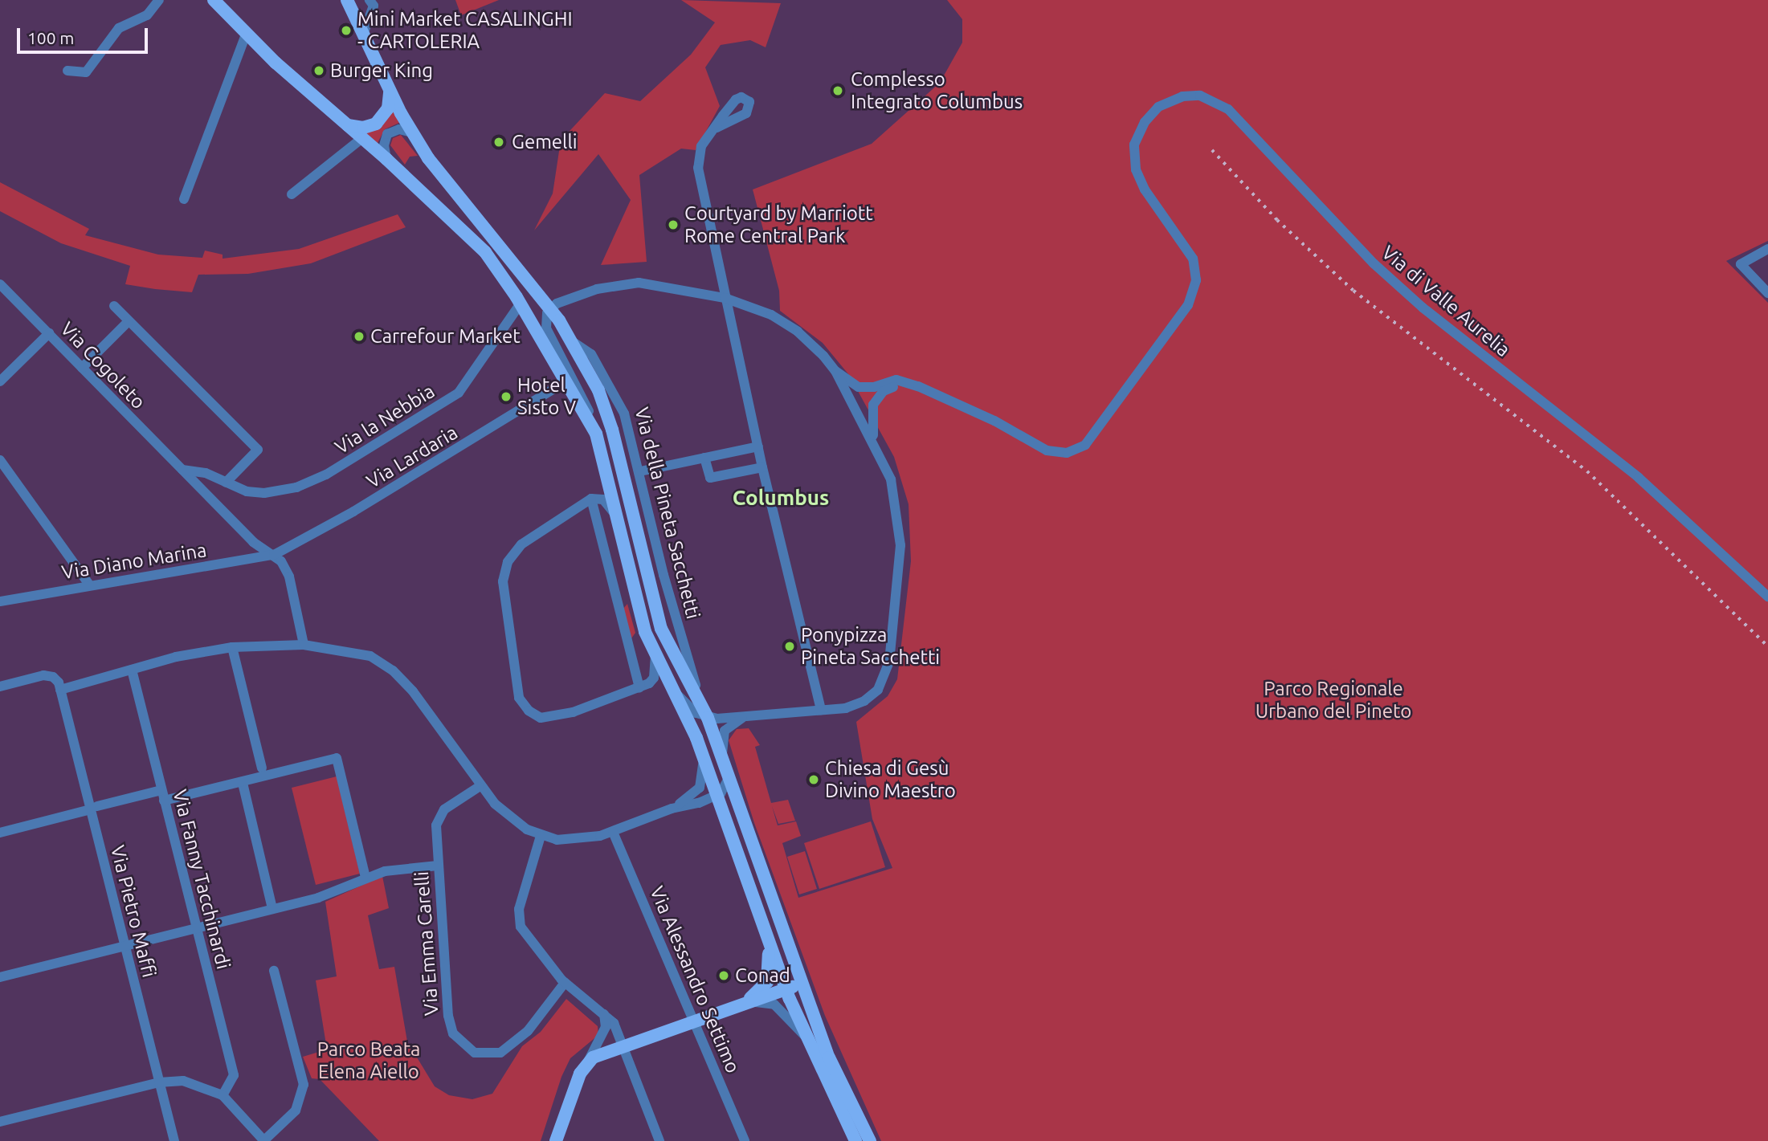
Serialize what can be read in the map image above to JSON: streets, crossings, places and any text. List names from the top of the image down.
{
  "streets": {
    "main road": ["Via della Pineta Sacchetti"],
    "street": [
      "Via di Valle Aurelia",
      "Via Cogoleto",
      "Via la Nebbia",
      "Via Lardaria",
      "Via Diano Marina",
      "Via Fanny Tacchinardi",
      "Via Pietro Maffi",
      "Via Emma Carelli",
      "Via Alessandro Settimo"
    ]
  },
  "crossings": [
    ["Via Cogoleto", "Via Lardaria"],
    ["Via Cogoleto", "Via Diano Marina"],
    ["Via Lardaria", "Via Diano Marina"]
  ],
  "districts": ["Columbus"],
  "parks": ["Parco Regionale Urbano del Pineto", "Parco Beata Elena Aiello"],
  "places": [
    "Mini Market CASALINGHI - CARTOLERIA",
    "Burger King",
    "Complesso Integrato Columbus",
    "Gemelli",
    "Courtyard by Marriott Rome Central Park",
    "Carrefour Market",
    "Hotel Sisto V",
    "Ponypizza Pineta Sacchetti",
    "Chiesa di Gesù Divino Maestro",
    "Conad"
  ],
  "scale_bar": "100 m"
}
